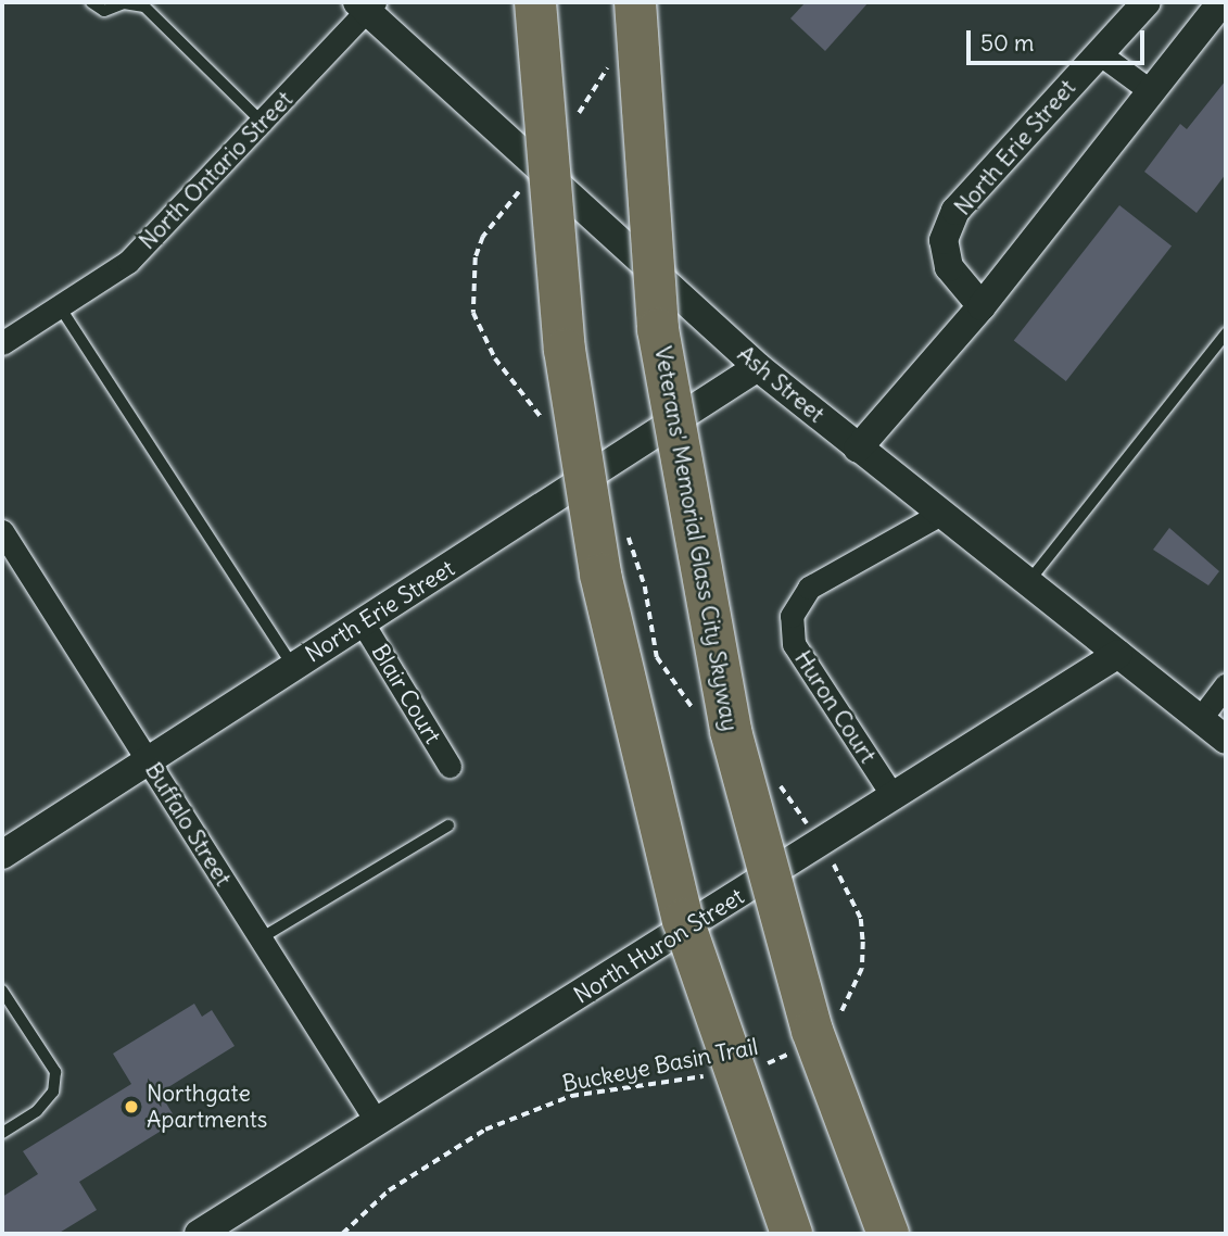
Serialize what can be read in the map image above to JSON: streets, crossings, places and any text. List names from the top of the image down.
{
  "streets": {
    "highway": ["Veterans' Memorial Glass City Skyway"],
    "street": [
      "North Erie Street",
      "North Ontario Street",
      "Ash Street",
      "Blair Court",
      "Huron Court",
      "Buffalo Street",
      "North Huron Street"
    ],
    "path": ["Buckeye Basin Trail"]
  },
  "crossings": [
    ["North Erie Street", "Ash Street"],
    ["North Erie Street", "Blair Court"],
    ["North Erie Street", "Buffalo Street"],
    ["North Ontario Street", "Ash Street"],
    ["Ash Street", "Huron Court"],
    ["Ash Street", "North Huron Street"],
    ["Huron Court", "North Huron Street"],
    ["Buffalo Street", "North Huron Street"]
  ],
  "places": ["Northgate Apartments"],
  "scale_bar": "50 m"
}
